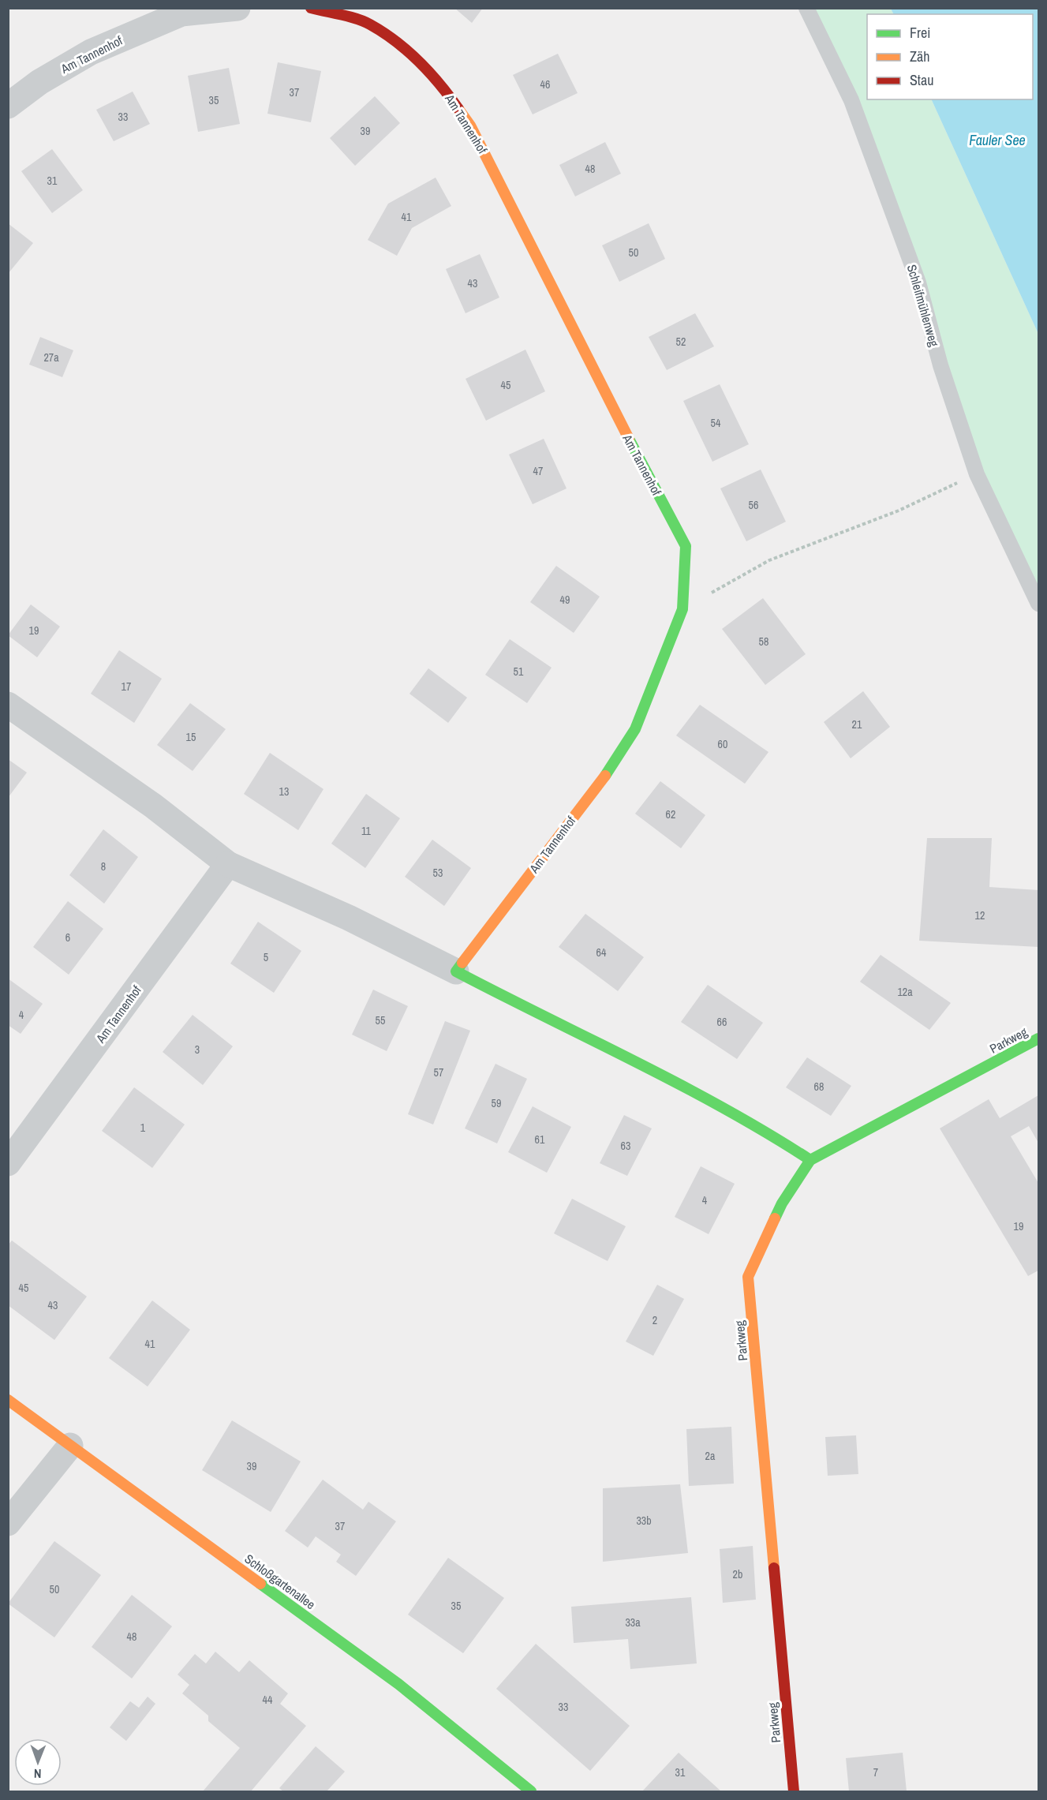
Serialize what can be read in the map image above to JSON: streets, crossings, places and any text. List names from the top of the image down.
{
  "streets": {
    "street": ["Am Tannenhof", "Parkweg", "Schloßgartenallee"],
    "lane": ["Schleifmühlenweg"]
  },
  "water": ["Fauler See"],
  "house_numbers": [
    "46",
    "37",
    "35",
    "33",
    "39",
    "48",
    "31",
    "41",
    "50",
    "43",
    "52",
    "27a",
    "45",
    "54",
    "47",
    "56",
    "49",
    "19",
    "58",
    "51",
    "17",
    "21",
    "15",
    "60",
    "13",
    "62",
    "11",
    "8",
    "53",
    "12",
    "6",
    "64",
    "5",
    "12a",
    "4",
    "55",
    "66",
    "3",
    "57",
    "68",
    "59",
    "1",
    "61",
    "63",
    "4",
    "19",
    "45",
    "43",
    "2",
    "41",
    "2a",
    "39",
    "33b",
    "37",
    "2b",
    "50",
    "35",
    "33a",
    "48",
    "44",
    "33",
    "31",
    "7"
  ],
  "legend": ["Frei", "Zäh", "Stau"],
  "north": "bottom"
}
